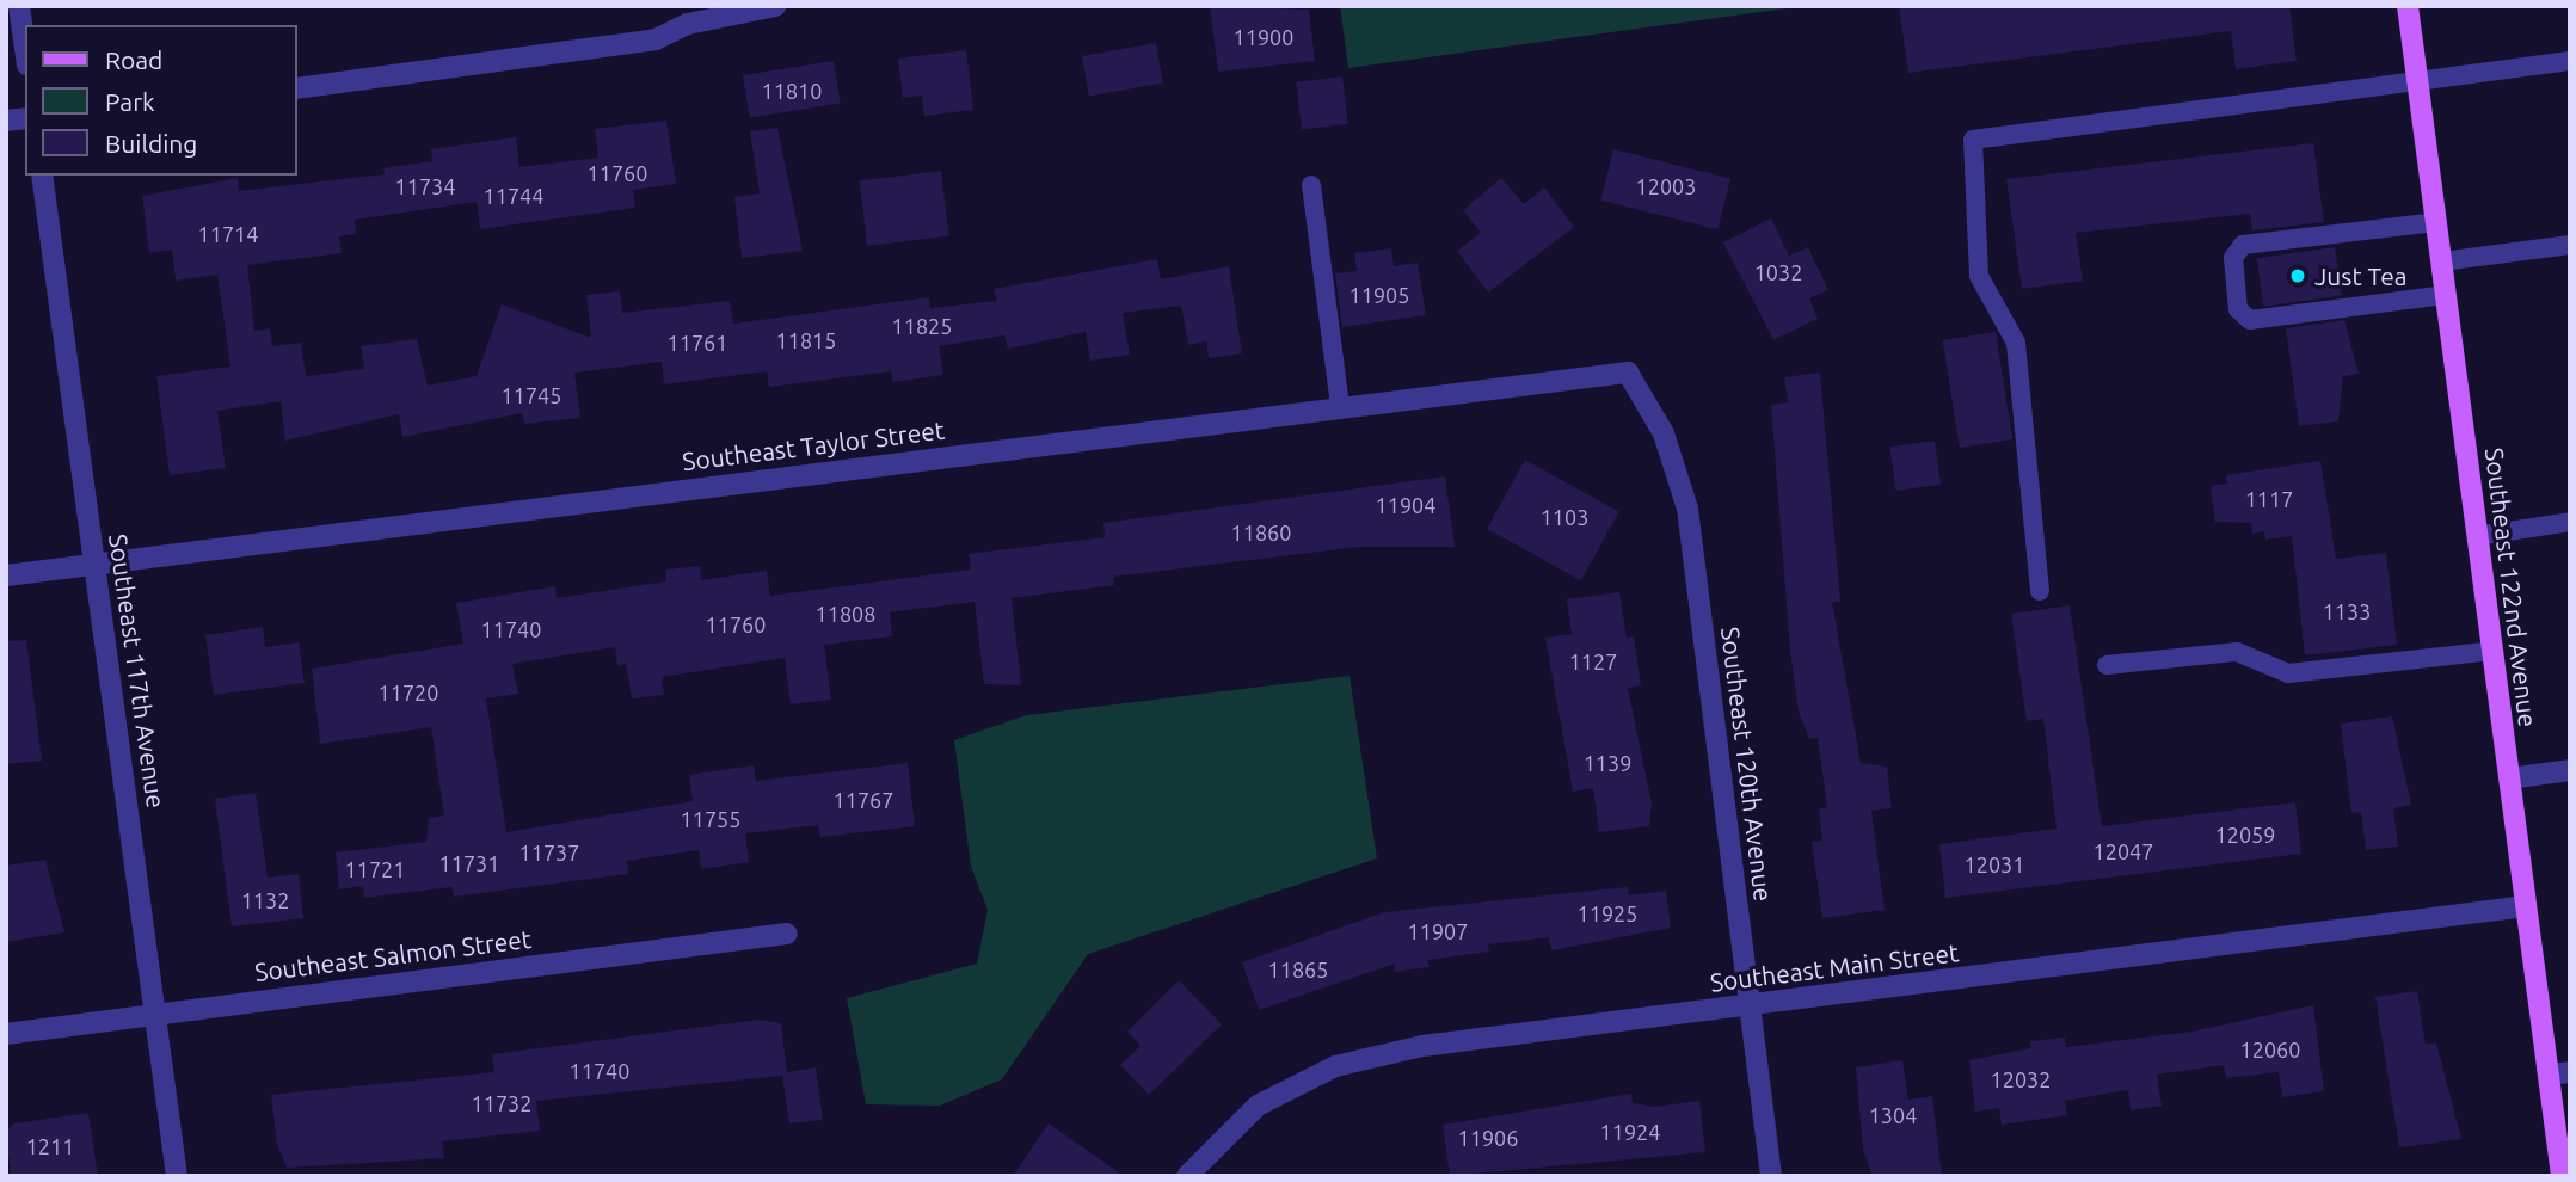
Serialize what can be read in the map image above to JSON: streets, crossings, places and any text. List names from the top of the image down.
{
  "streets": {
    "main road": ["Southeast 122nd Avenue"],
    "street": [
      "Southeast Taylor Street",
      "Southeast 117th Avenue",
      "Southeast 120th Avenue",
      "Southeast Salmon Street",
      "Southeast Main Street"
    ]
  },
  "crossings": [
    ["Southeast Taylor Street", "Southeast 117th Avenue"],
    ["Southeast Taylor Street", "Southeast 120th Avenue"],
    ["Southeast 122nd Avenue", "Southeast Main Street"],
    ["Southeast 117th Avenue", "Southeast Salmon Street"],
    ["Southeast 120th Avenue", "Southeast Main Street"]
  ],
  "places": ["Just Tea"],
  "house_numbers": [
    "11900",
    "11810",
    "11760",
    "11734",
    "12003",
    "11744",
    "11714",
    "1032",
    "11905",
    "11825",
    "11815",
    "11761",
    "11745",
    "1117",
    "11904",
    "1103",
    "11860",
    "1133",
    "11808",
    "11760",
    "11740",
    "1127",
    "11720",
    "1139",
    "11767",
    "11755",
    "12059",
    "12047",
    "11737",
    "11731",
    "12031",
    "11721",
    "1132",
    "11925",
    "11907",
    "11865",
    "12060",
    "11740",
    "12032",
    "11732",
    "1304",
    "11924",
    "11906",
    "1211"
  ],
  "legend": ["Road", "Park", "Building"]
}
